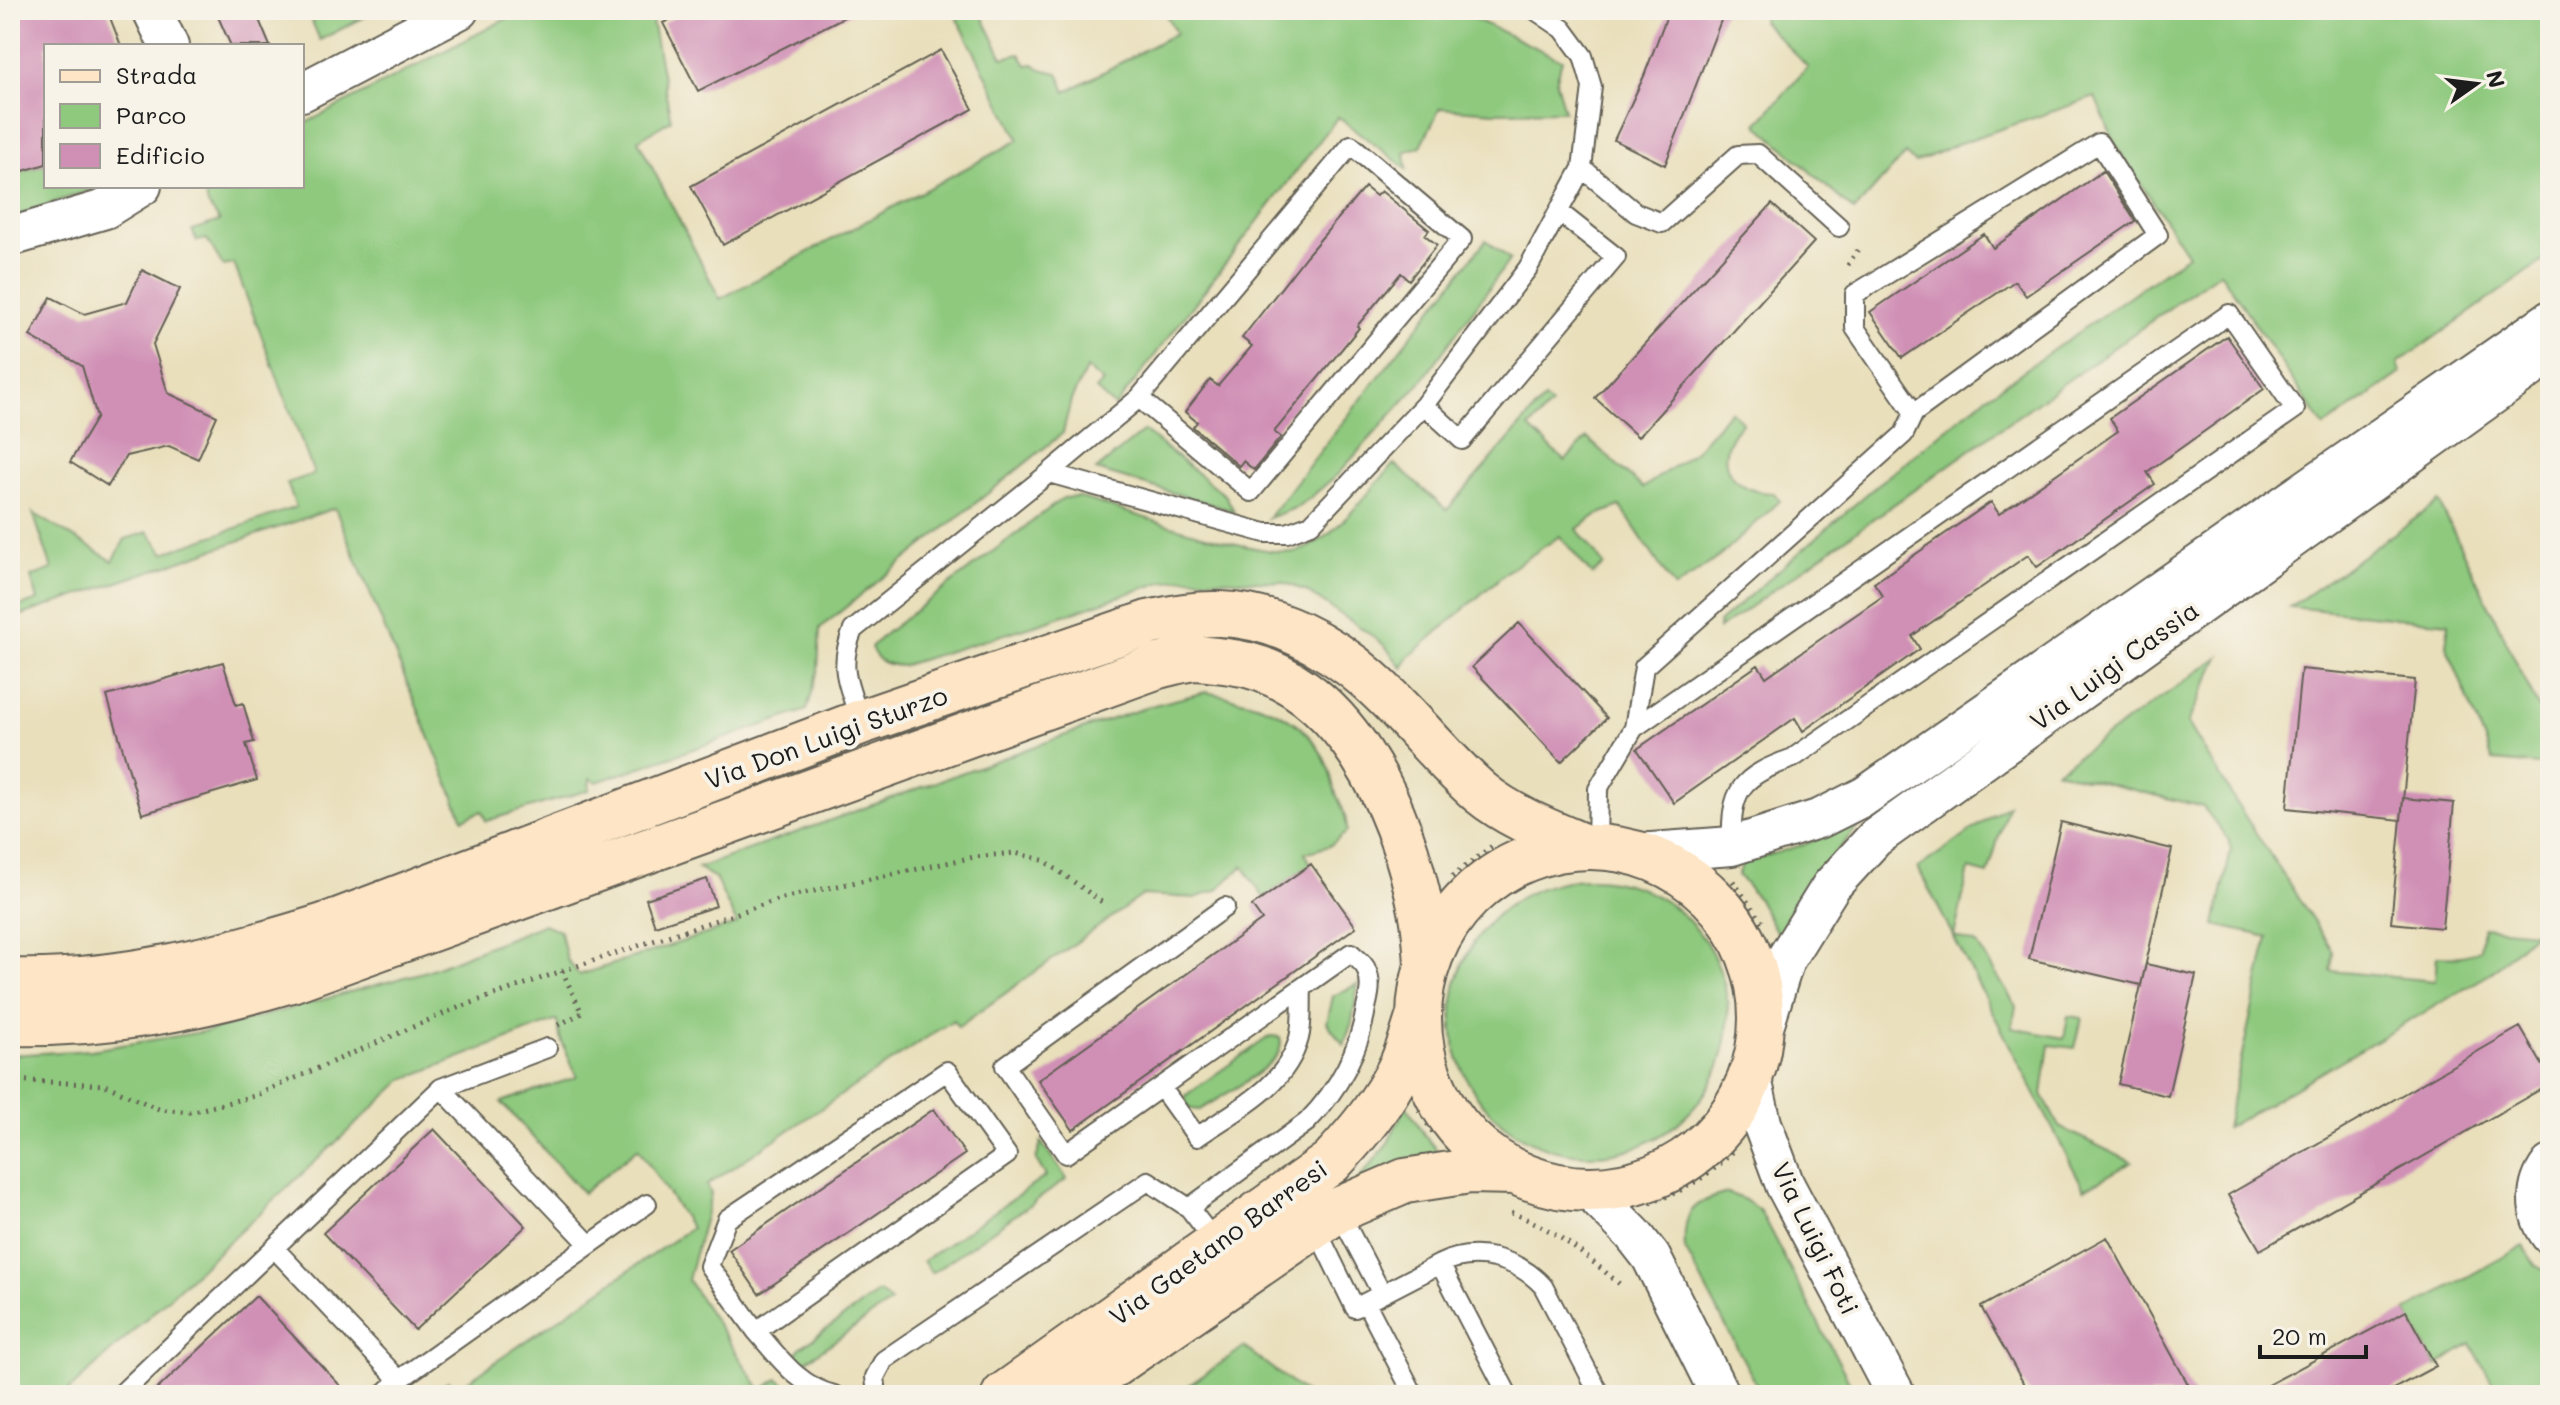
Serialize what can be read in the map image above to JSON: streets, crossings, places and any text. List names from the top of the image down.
{
  "streets": {
    "street": [
      "Via Luigi Cassia",
      "Via Don Luigi Sturzo",
      "Via Luigi Foti",
      "Via Gaetano Barresi"
    ]
  },
  "crossings": [
    ["Via Luigi Cassia", "Via Don Luigi Sturzo"],
    ["Via Luigi Cassia", "Via Luigi Foti"],
    ["Via Don Luigi Sturzo", "Via Luigi Foti"]
  ],
  "legend": ["Strada", "Parco", "Edificio"],
  "scale_bar": "20 m",
  "north": "right"
}
